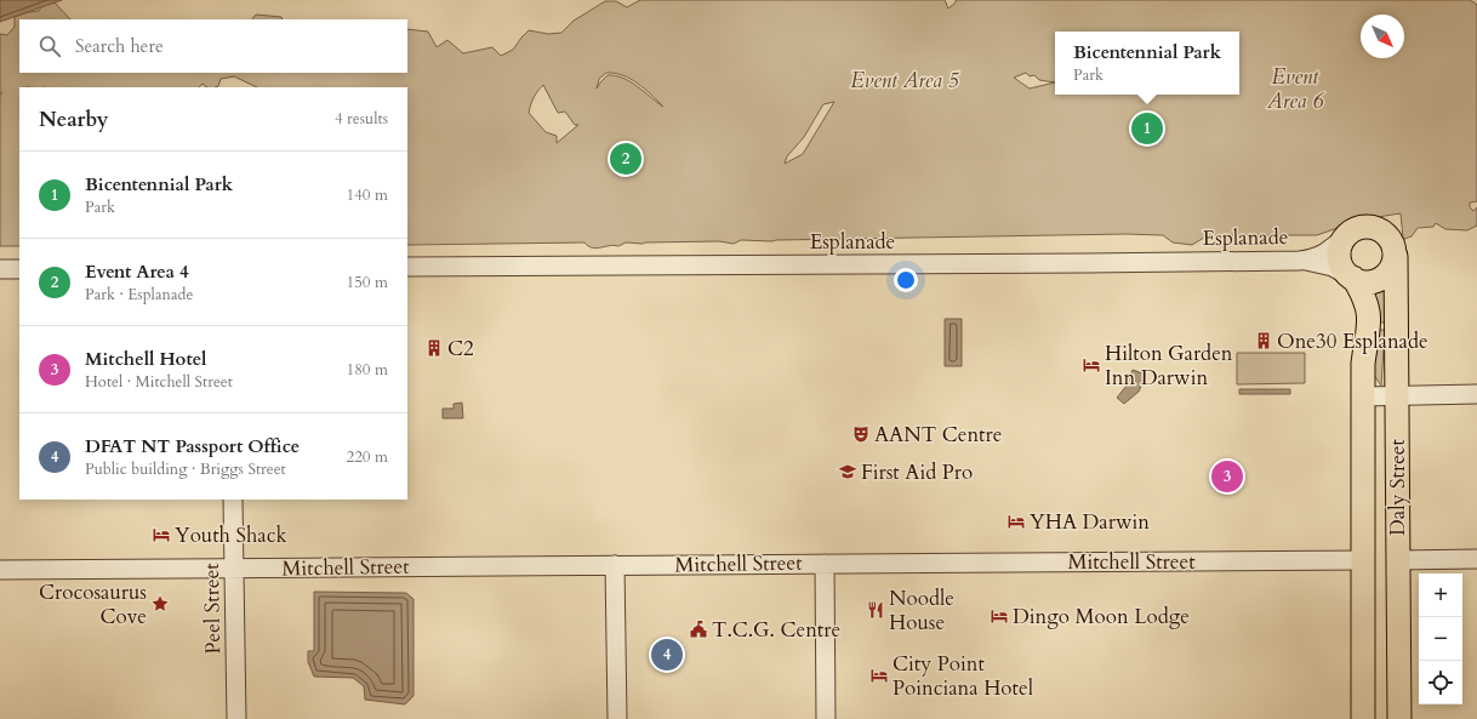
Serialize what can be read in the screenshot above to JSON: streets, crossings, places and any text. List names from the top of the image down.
{
  "streets": {
    "main road": ["Daly Street", "Mitchell Street"],
    "street": ["Esplanade", "Peel Street"]
  },
  "crossings": [
    ["Esplanade", "Daly Street"],
    ["Daly Street", "Mitchell Street"],
    ["Mitchell Street", "Peel Street"]
  ],
  "parks": ["Event Area 6", "Event Area 5"],
  "places": {
    "building": ["One30 Esplanade", "C2"],
    "hotel": [
      "Hilton Garden Inn Darwin",
      "YHA Darwin",
      "Youth Shack",
      "Dingo Moon Lodge",
      "City Point Poinciana Hotel"
    ],
    "theatre": ["AANT Centre"],
    "school or university": ["First Aid Pro"],
    "place": ["Crocosaurus Cove"],
    "restaurant": ["Noodle House"],
    "public building": ["T.C.G. Centre"]
  },
  "north": "bottom right",
  "page": {
    "search": "Search here",
    "popup": ["Bicentennial Park", "Park"],
    "heading": ["Nearby", "4 results"],
    "pins": [
      "1",
      "2",
      "3",
      "4"
    ],
    "list": [
      {
        "mark": "1",
        "name": "Bicentennial Park",
        "note": "Park",
        "value": "140 m"
      },
      {
        "mark": "2",
        "name": "Event Area 4",
        "note": "Park · Esplanade",
        "value": "150 m"
      },
      {
        "mark": "3",
        "name": "Mitchell Hotel",
        "note": "Hotel · Mitchell Street",
        "value": "180 m"
      },
      {
        "mark": "4",
        "name": "DFAT NT Passport Office",
        "note": "Public building · Briggs Street",
        "value": "220 m"
      }
    ],
    "map_buttons": ["+", "−"]
  }
}
